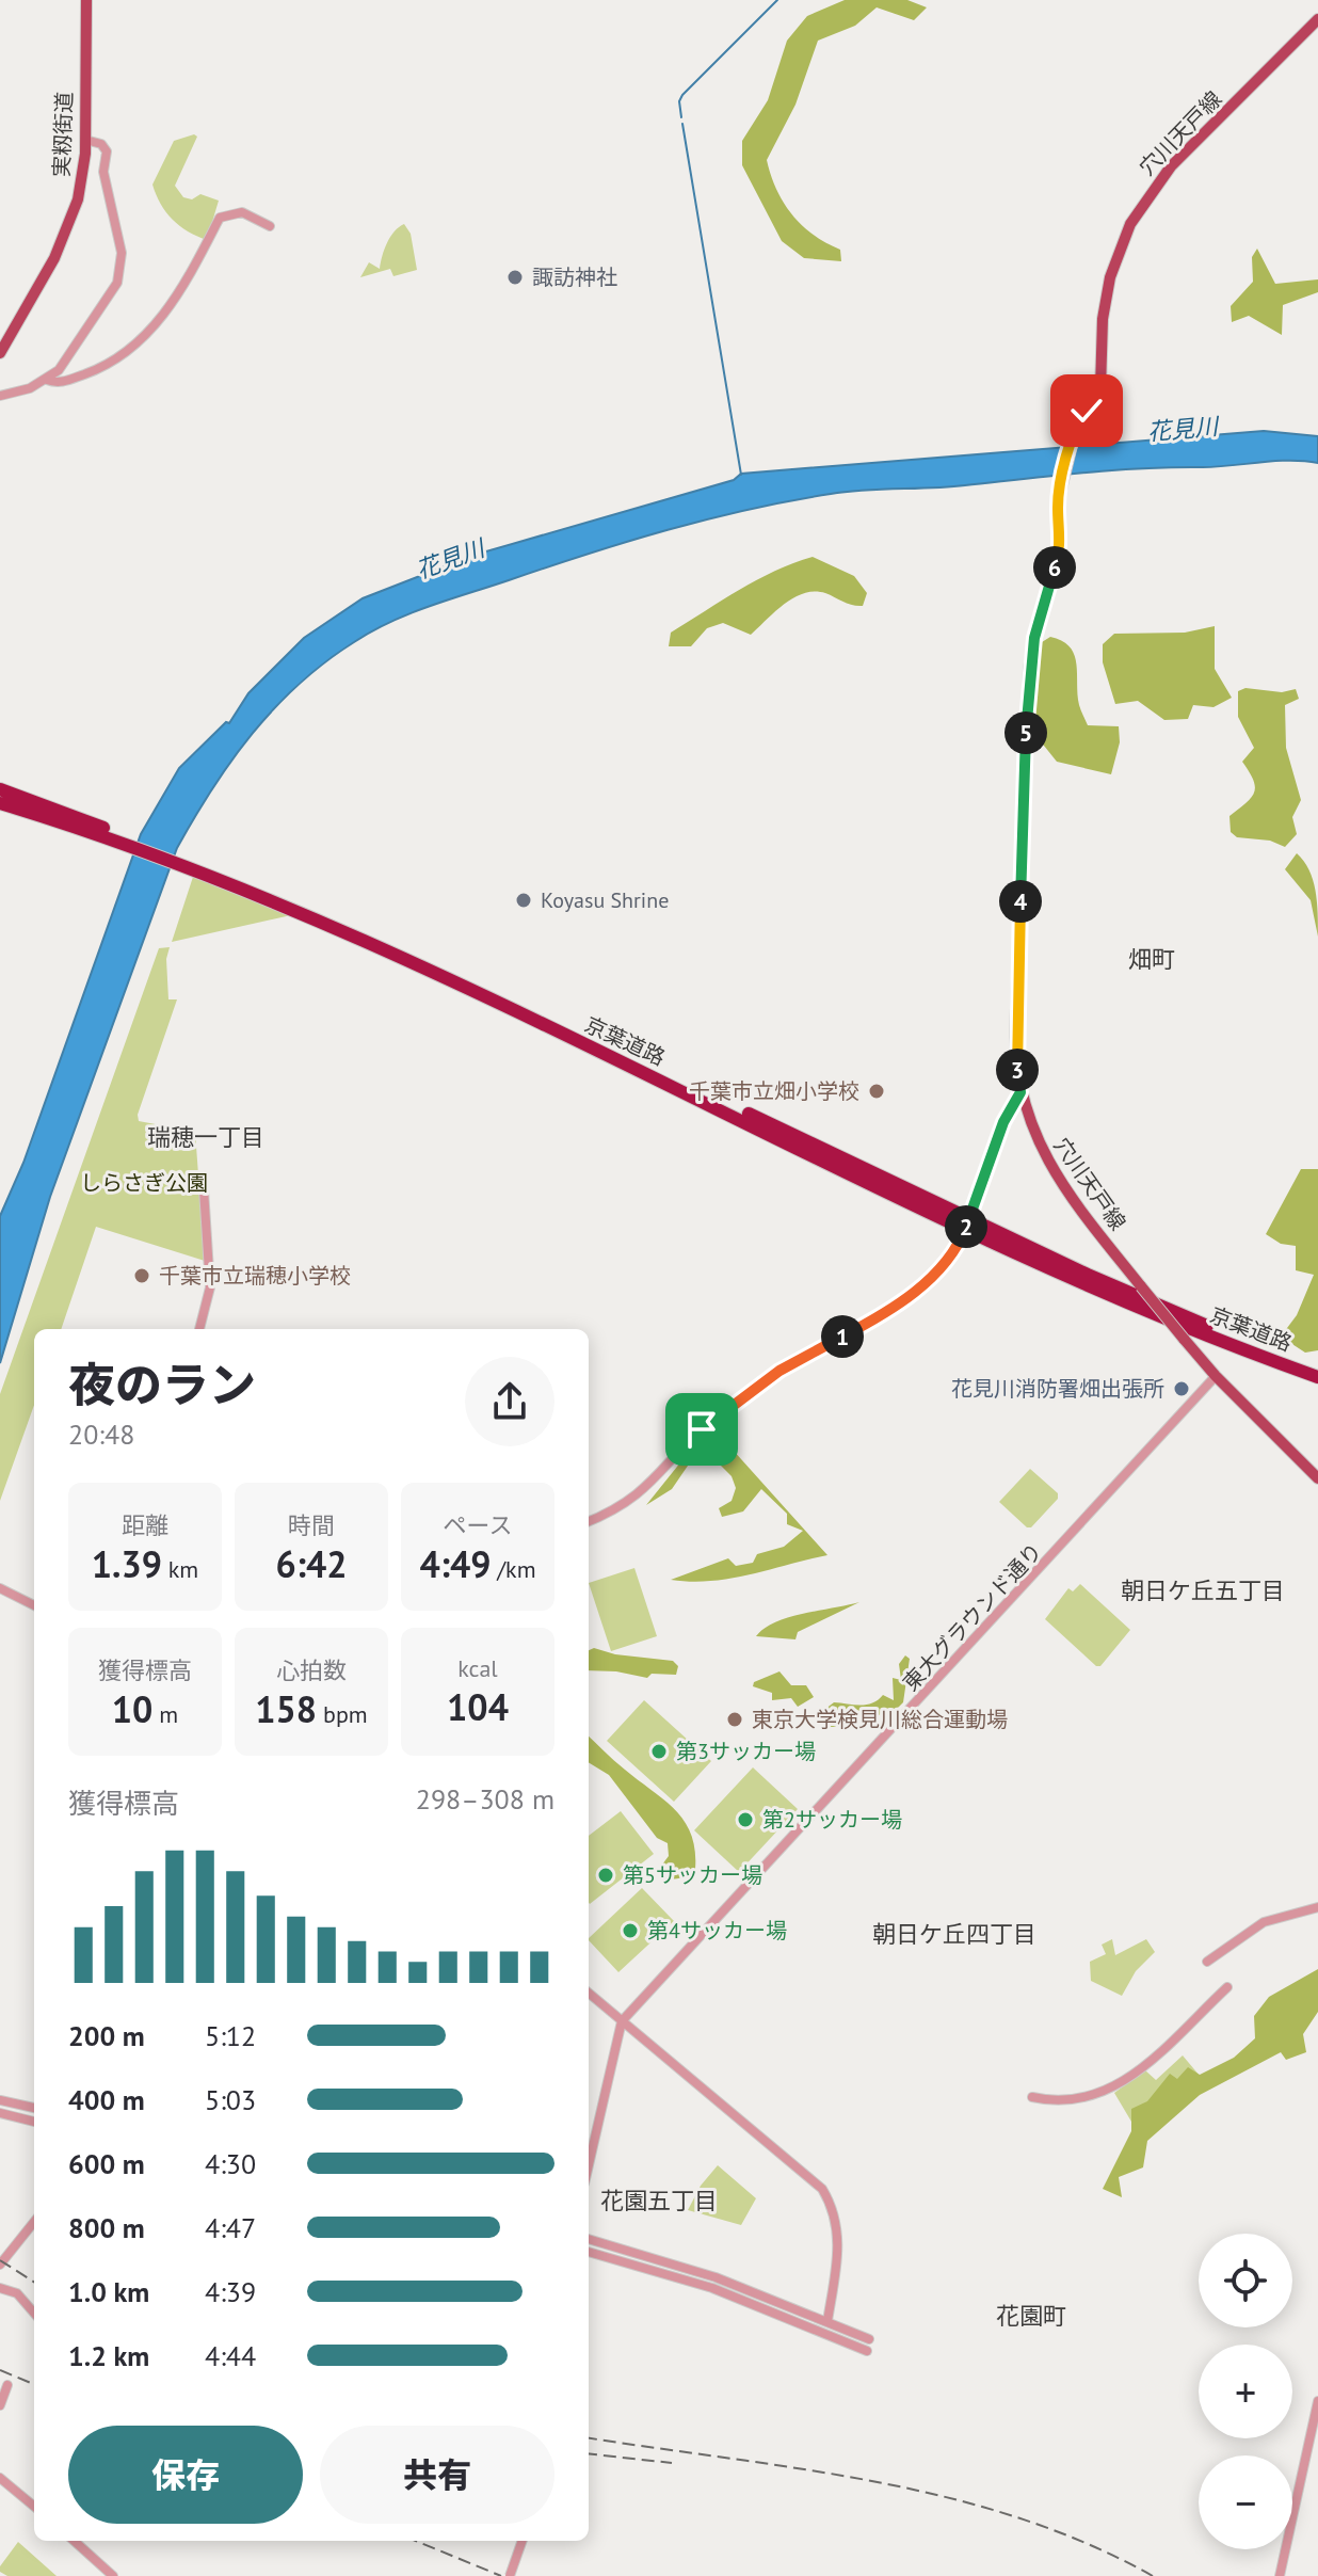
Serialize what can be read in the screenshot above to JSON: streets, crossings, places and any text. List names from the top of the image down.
{
  "streets": {
    "highway": ["京葉道路"],
    "main road": ["穴川天戸線", "実籾街道"],
    "street": ["東大グラウンド通り"]
  },
  "crossings": [
    ["穴川天戸線", "東大グラウンド通り"]
  ],
  "districts": [
    "畑町",
    "瑞穂一丁目",
    "朝日ケ丘五丁目",
    "朝日ケ丘四丁目",
    "花園五丁目",
    "花園町"
  ],
  "water": ["花見川"],
  "parks": ["しらさぎ公園"],
  "places": [
    "諏訪神社",
    "Koyasu Shrine",
    "千葉市立畑小学校",
    "千葉市立瑞穂小学校",
    "花見川消防署畑出張所",
    "東京大学検見川総合運動場",
    "第3サッカー場",
    "第2サッカー場",
    "第5サッカー場",
    "第4サッカー場"
  ],
  "page": {
    "pins": [
      "6",
      "5",
      "4",
      "3",
      "2",
      "1"
    ],
    "heading": ["夜のラン", "20:48"],
    "stats": [
      ["距離", "1.39 km"],
      ["時間", "6:42"],
      ["ペース", "4:49 /km"],
      ["獲得標高", "10 m"],
      ["心拍数", "158 bpm"],
      ["kcal", "104"]
    ],
    "chart": ["獲得標高", "298–308 m"],
    "list": [
      {
        "name": "200 m",
        "note": "5:12"
      },
      {
        "name": "400 m",
        "note": "5:03"
      },
      {
        "name": "600 m",
        "note": "4:30"
      },
      {
        "name": "800 m",
        "note": "4:47"
      },
      {
        "name": "1.0 km",
        "note": "4:39"
      },
      {
        "name": "1.2 km",
        "note": "4:44"
      }
    ],
    "map_buttons": ["+", "−"],
    "buttons": ["保存", "共有"]
  }
}
